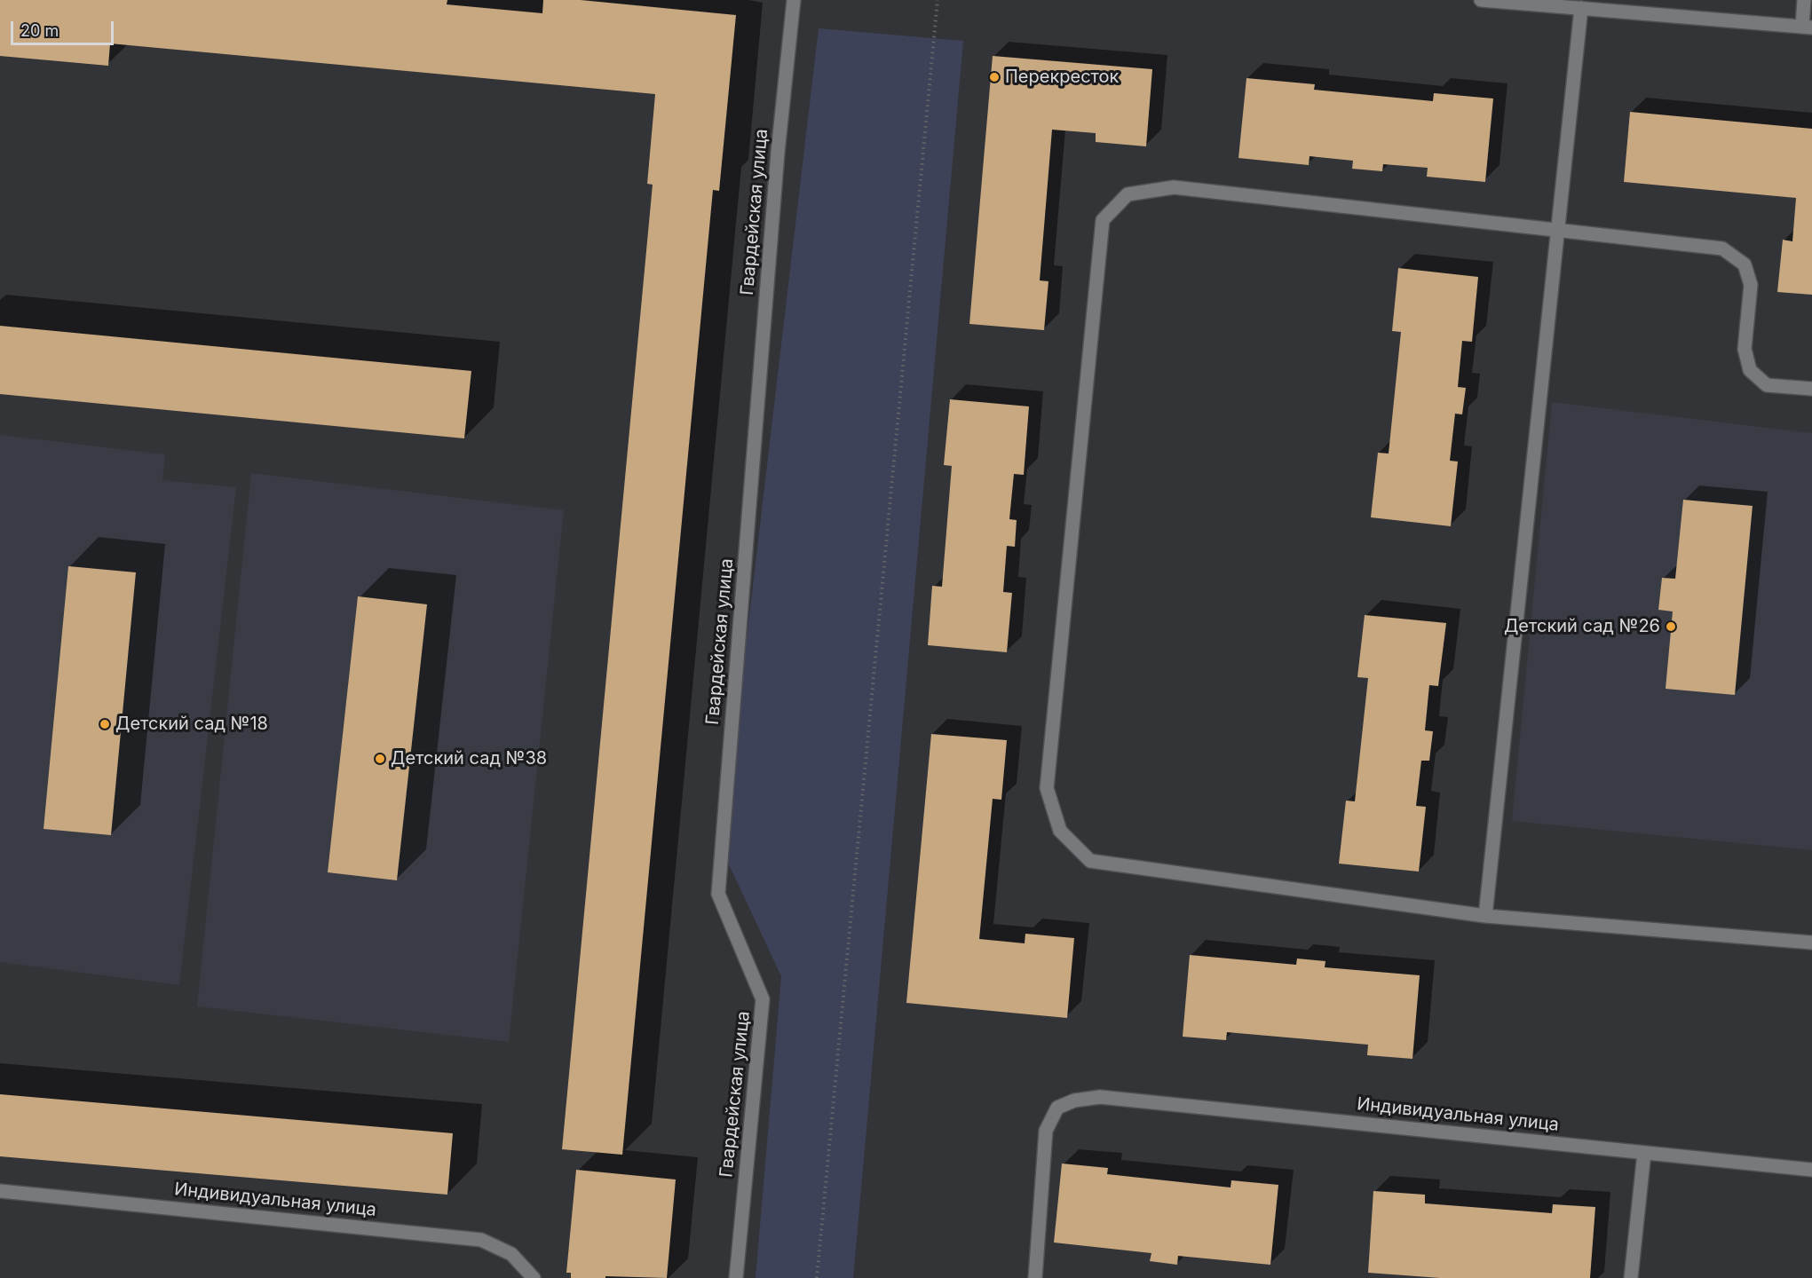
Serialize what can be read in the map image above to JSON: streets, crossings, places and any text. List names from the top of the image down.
{
  "streets": {
    "street": ["Гвардейская улица", "Индивидуальная улица"]
  },
  "places": [
    "Перекресток",
    "Детский сад №26",
    "Детский сад №18",
    "Детский сад №38"
  ],
  "scale_bar": "20 m"
}
